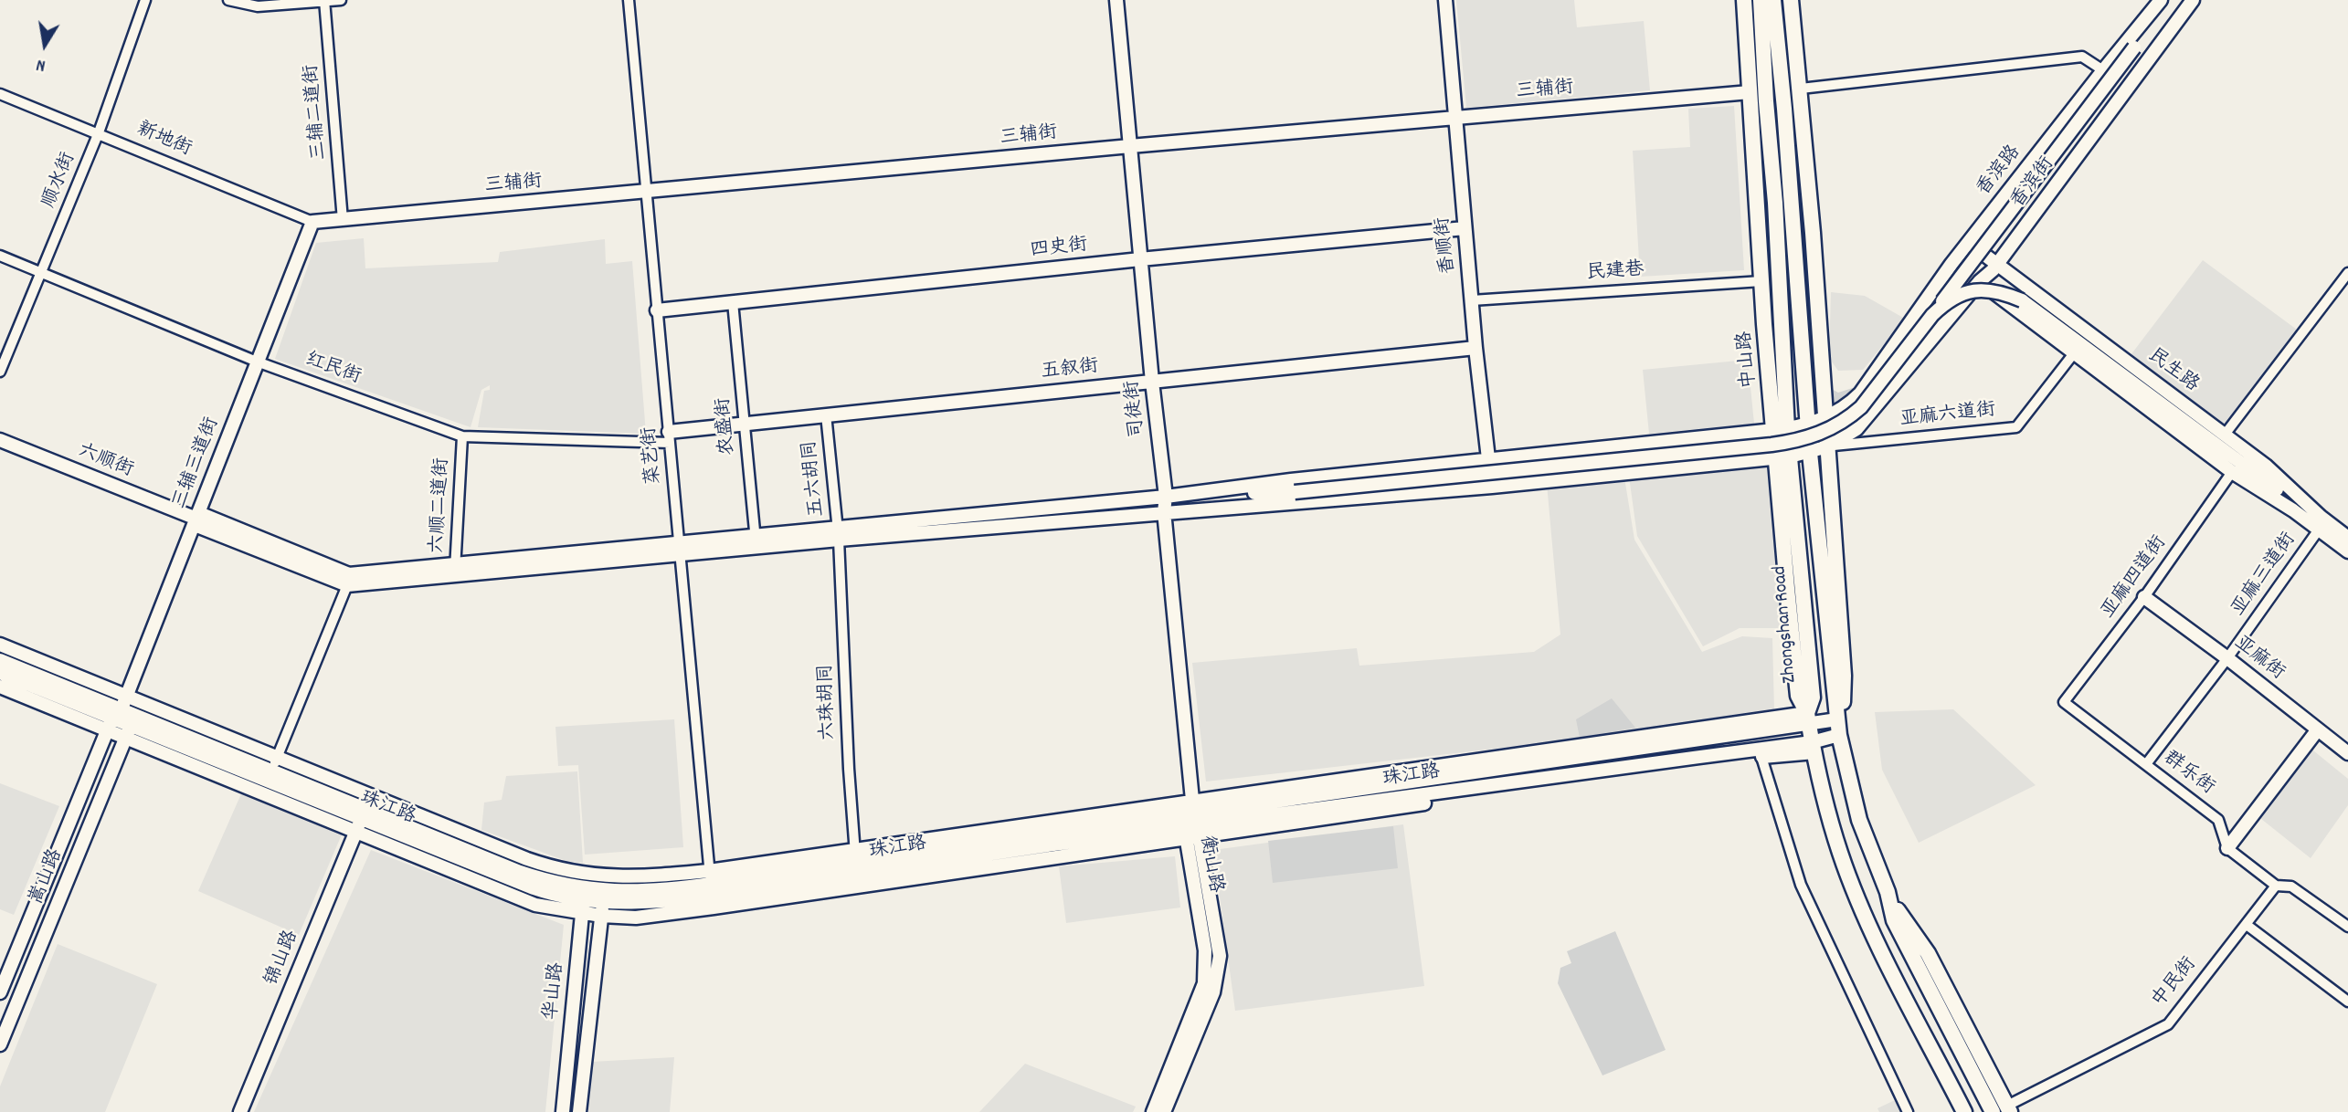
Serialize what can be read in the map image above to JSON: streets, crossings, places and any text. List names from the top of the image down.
{
  "streets": {
    "main road": [
      "三辅街",
      "香滨路",
      "香滨街",
      "香顺街",
      "四史街",
      "中山路",
      "五叙街",
      "民生路",
      "司徒街",
      "六顺街",
      "三辅三道街",
      "亚麻街",
      "珠江路",
      "衡山路",
      "嵩山路",
      "锦山路",
      "华山路"
    ],
    "street": [
      "三辅二道街",
      "新地街",
      "顺水街",
      "民建巷",
      "红民街",
      "亚麻六道街",
      "农盛街",
      "菜艺街",
      "五六胡同",
      "六顺二道街",
      "亚麻三道街",
      "亚麻四道街",
      "六珠胡同",
      "群乐街",
      "中民街"
    ]
  },
  "crossings": [
    ["三辅街", "三辅二道街"],
    ["三辅街", "新地街"],
    ["三辅街", "香顺街"],
    ["三辅街", "中山路"],
    ["三辅街", "司徒街"],
    ["三辅街", "菜艺街"],
    ["三辅街", "三辅三道街"],
    ["新地街", "顺水街"],
    ["新地街", "三辅三道街"],
    ["香滨路", "香顺街"],
    ["香滨路", "中山路"],
    ["香滨路", "民生路"],
    ["顺水街", "红民街"],
    ["香滨街", "香顺街"],
    ["香滨街", "中山路"],
    ["香滨街", "民生路"],
    ["香滨街", "司徒街"],
    ["香滨街", "亚麻六道街"],
    ["香滨街", "五六胡同"],
    ["香滨街", "六珠胡同"],
    ["香顺街", "四史街"],
    ["香顺街", "民建巷"],
    ["香顺街", "五叙街"],
    ["四史街", "司徒街"],
    ["四史街", "农盛街"],
    ["四史街", "菜艺街"],
    ["民建巷", "中山路"],
    ["中山路", "珠江路"],
    ["红民街", "五叙街"],
    ["红民街", "菜艺街"],
    ["红民街", "三辅三道街"],
    ["红民街", "六顺二道街"],
    ["五叙街", "司徒街"],
    ["五叙街", "农盛街"],
    ["五叙街", "菜艺街"],
    ["五叙街", "五六胡同"],
    ["民生路", "亚麻六道街"],
    ["民生路", "亚麻三道街"],
    ["民生路", "亚麻四道街"],
    ["司徒街", "珠江路"],
    ["司徒街", "衡山路"],
    ["菜艺街", "珠江路"],
    ["六顺街", "三辅三道街"],
    ["三辅三道街", "珠江路"],
    ["五六胡同", "六珠胡同"],
    ["亚麻三道街", "亚麻街"],
    ["亚麻三道街", "群乐街"],
    ["亚麻四道街", "亚麻街"],
    ["亚麻四道街", "群乐街"],
    ["六珠胡同", "珠江路"],
    ["珠江路", "衡山路"],
    ["珠江路", "嵩山路"],
    ["珠江路", "锦山路"],
    ["珠江路", "华山路"]
  ],
  "north": "bottom"
}
